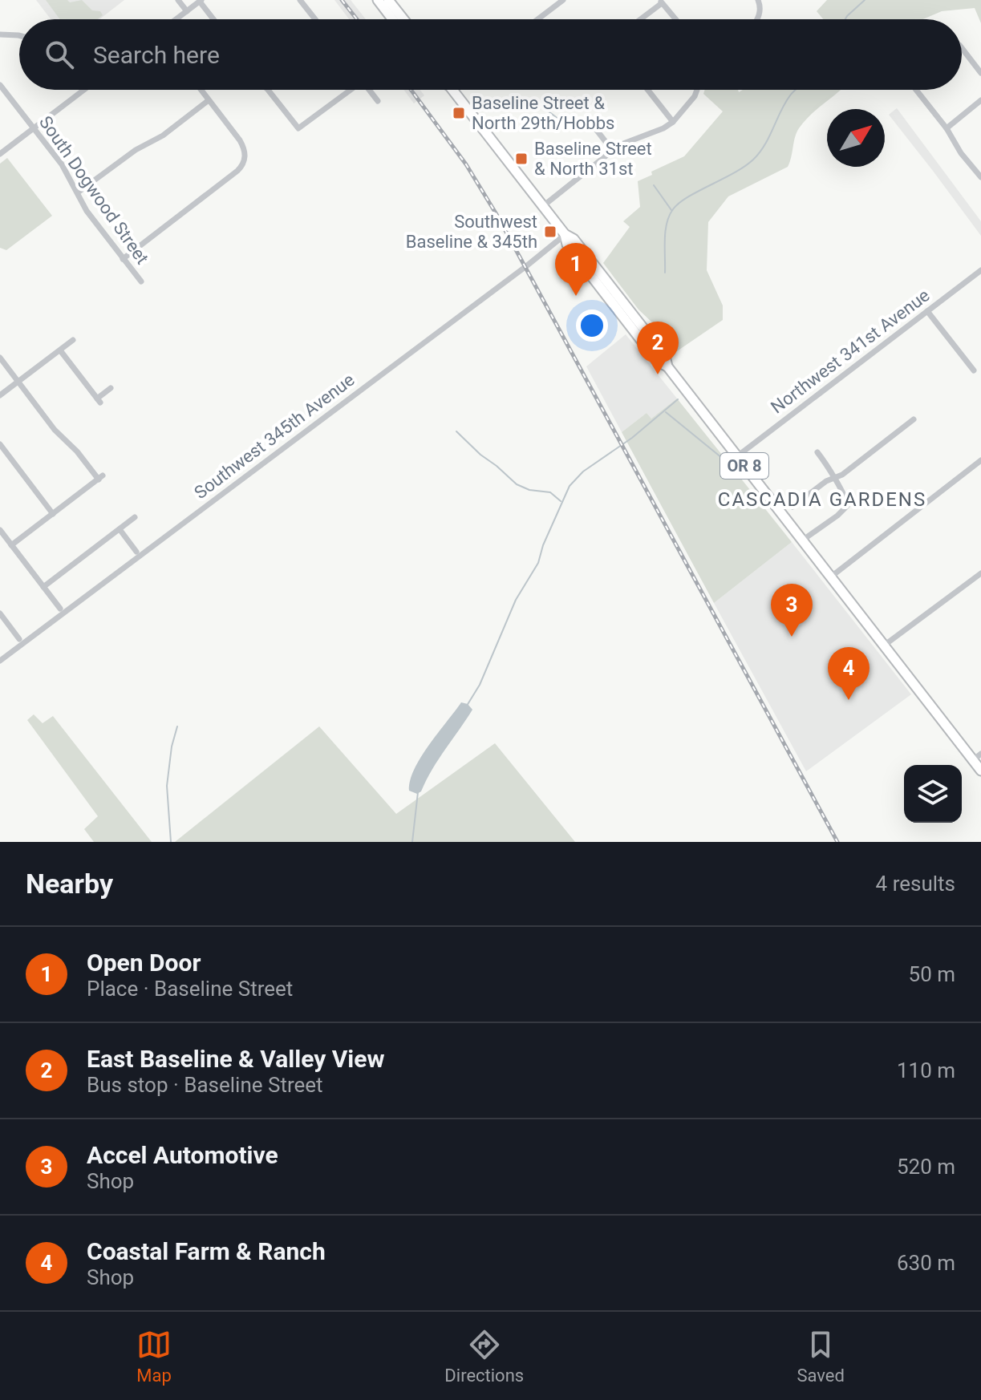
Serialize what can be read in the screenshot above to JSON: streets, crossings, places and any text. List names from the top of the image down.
{
  "streets": {
    "highway": ["OR 8"],
    "street": ["South Dogwood Street", "Northwest 341st Avenue", "Southwest 345th Avenue"]
  },
  "crossings": [
    ["Northwest 341st Avenue", "OR 8"],
    ["Southwest 345th Avenue", "OR 8"]
  ],
  "districts": ["CASCADIA GARDENS"],
  "places": {
    "transit": ["Baseline Street & North 29th/Hobbs", "Baseline Street & North 31st", "Southwest Baseline & 345th"]
  },
  "north": "top right",
  "page": {
    "search": "Search here",
    "pins": [
      "1",
      "2",
      "3",
      "4"
    ],
    "heading": ["Nearby", "4 results"],
    "list": [
      {
        "mark": "1",
        "name": "Open Door",
        "note": "Place · Baseline Street",
        "value": "50 m"
      },
      {
        "mark": "2",
        "name": "East Baseline & Valley View",
        "note": "Bus stop · Baseline Street",
        "value": "110 m"
      },
      {
        "mark": "3",
        "name": "Accel Automotive",
        "note": "Shop",
        "value": "520 m"
      },
      {
        "mark": "4",
        "name": "Coastal Farm & Ranch",
        "note": "Shop",
        "value": "630 m"
      }
    ],
    "nav": ["Map", "Directions", "Saved"]
  }
}
